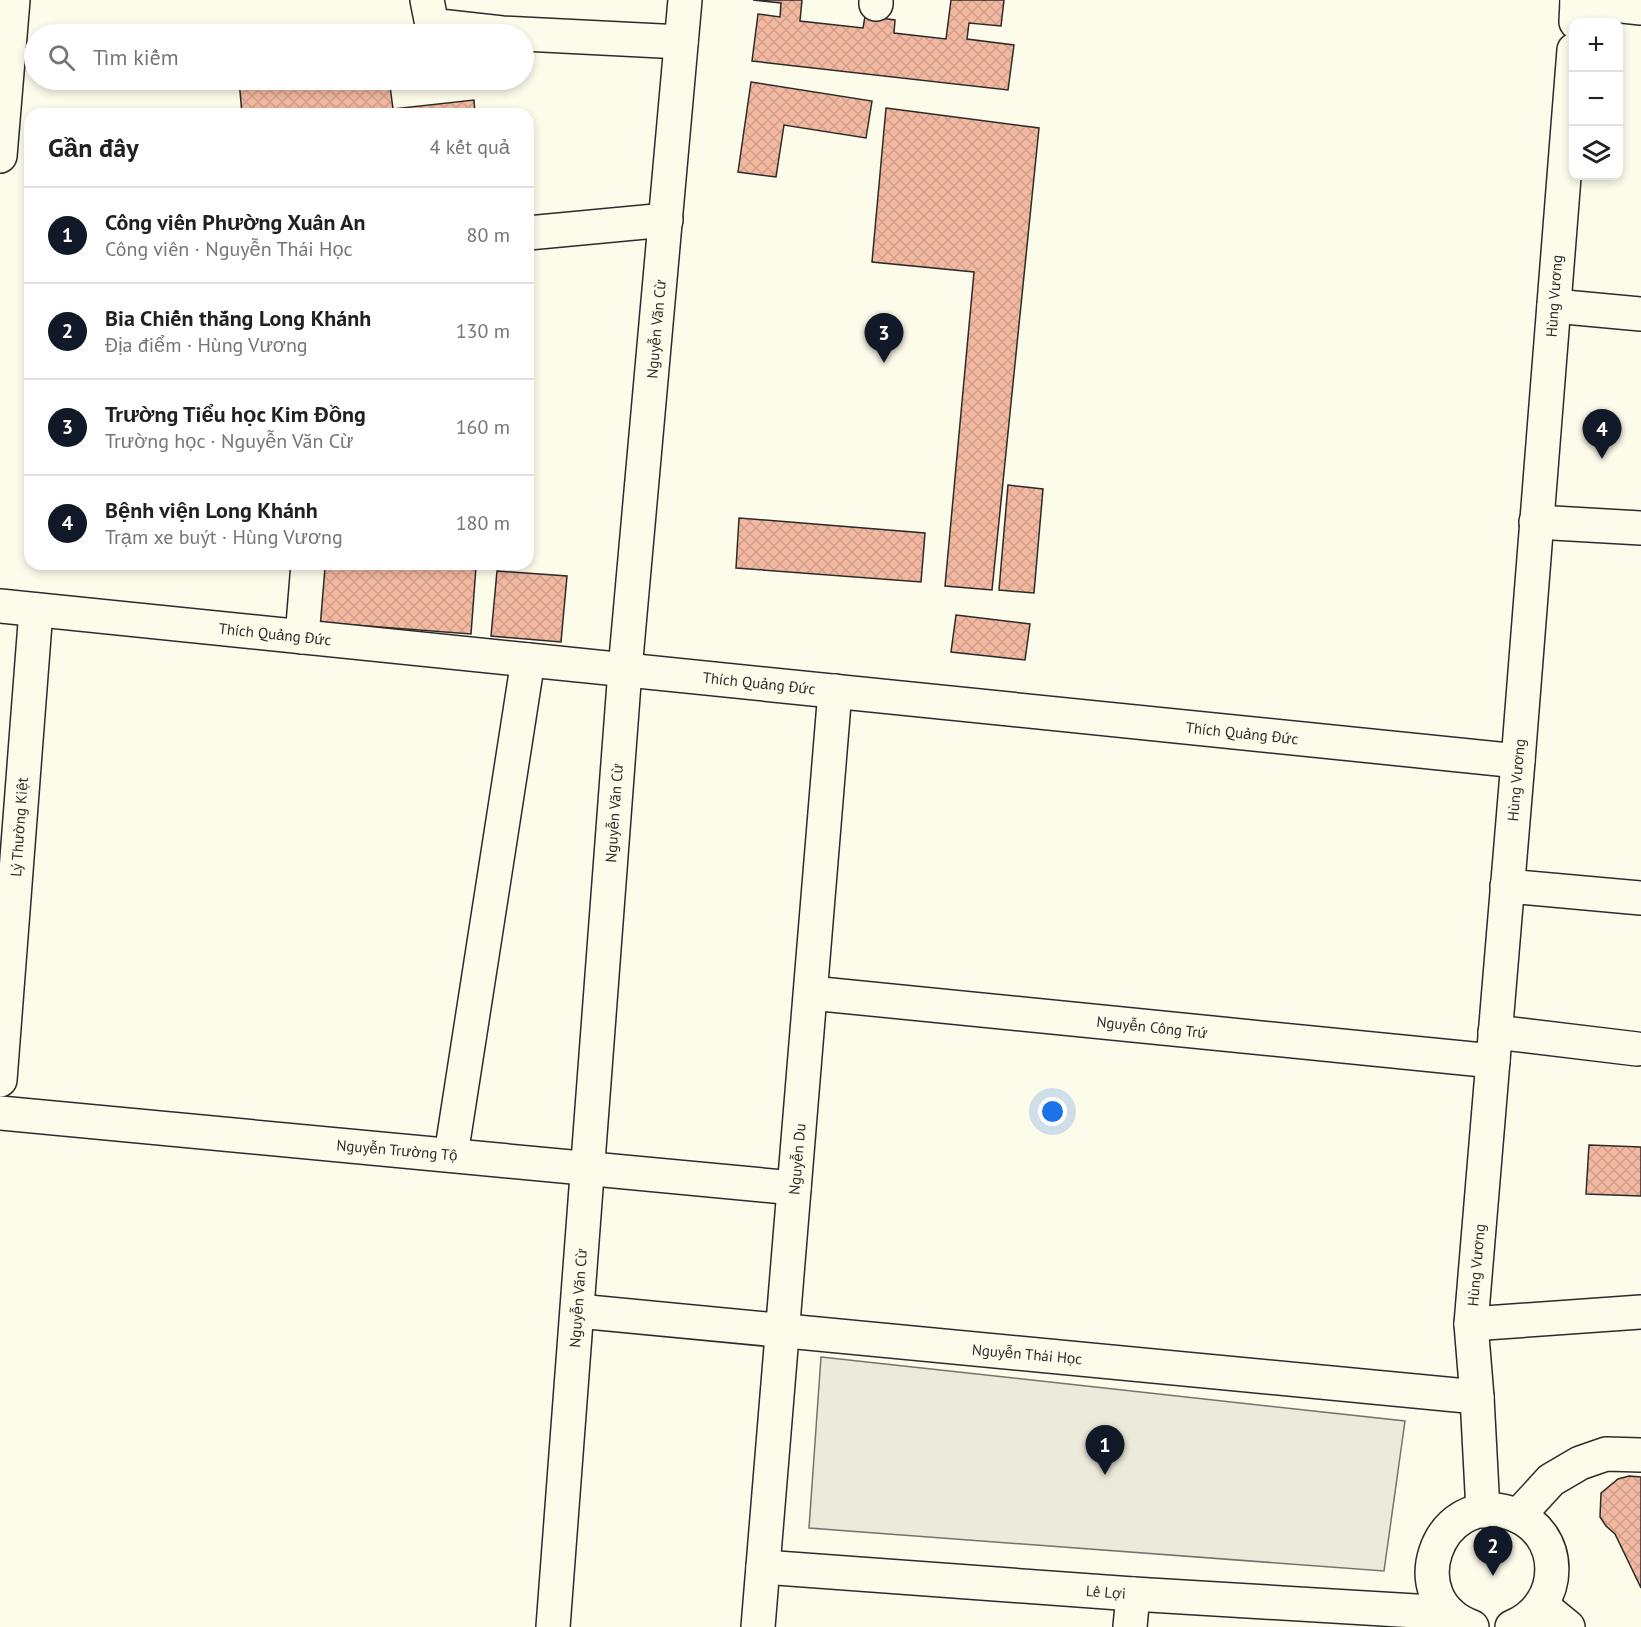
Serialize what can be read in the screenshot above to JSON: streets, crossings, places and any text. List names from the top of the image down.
{
  "streets": {
    "street": [
      "Hùng Vương",
      "Nguyễn Văn Cừ",
      "Thích Quảng Đức",
      "Lý Thường Kiệt",
      "Nguyễn Công Trứ",
      "Nguyễn Trường Tộ",
      "Nguyễn Du",
      "Nguyễn Thái Học",
      "Lê Lợi"
    ]
  },
  "crossings": [
    ["Hùng Vương", "Thích Quảng Đức"],
    ["Hùng Vương", "Nguyễn Công Trứ"],
    ["Hùng Vương", "Nguyễn Thái Học"],
    ["Nguyễn Văn Cừ", "Thích Quảng Đức"],
    ["Nguyễn Văn Cừ", "Nguyễn Trường Tộ"],
    ["Nguyễn Văn Cừ", "Nguyễn Thái Học"],
    ["Thích Quảng Đức", "Lý Thường Kiệt"],
    ["Thích Quảng Đức", "Nguyễn Du"],
    ["Nguyễn Công Trứ", "Nguyễn Du"],
    ["Nguyễn Trường Tộ", "Nguyễn Du"],
    ["Nguyễn Du", "Nguyễn Thái Học"],
    ["Nguyễn Du", "Lê Lợi"]
  ],
  "page": {
    "map_buttons": ["+", "−"],
    "search": "Tìm kiếm",
    "heading": ["Gần đây", "4 kết quả"],
    "list": [
      {
        "mark": "1",
        "name": "Công viên Phường Xuân An",
        "note": "Công viên · Nguyễn Thái Học",
        "value": "80 m"
      },
      {
        "mark": "2",
        "name": "Bia Chiến thắng Long Khánh",
        "note": "Địa điểm · Hùng Vương",
        "value": "130 m"
      },
      {
        "mark": "3",
        "name": "Trường Tiểu học Kim Đồng",
        "note": "Trường học · Nguyễn Văn Cừ",
        "value": "160 m"
      },
      {
        "mark": "4",
        "name": "Bệnh viện Long Khánh",
        "note": "Trạm xe buýt · Hùng Vương",
        "value": "180 m"
      }
    ],
    "pins": [
      "3",
      "4",
      "1",
      "2"
    ]
  }
}
